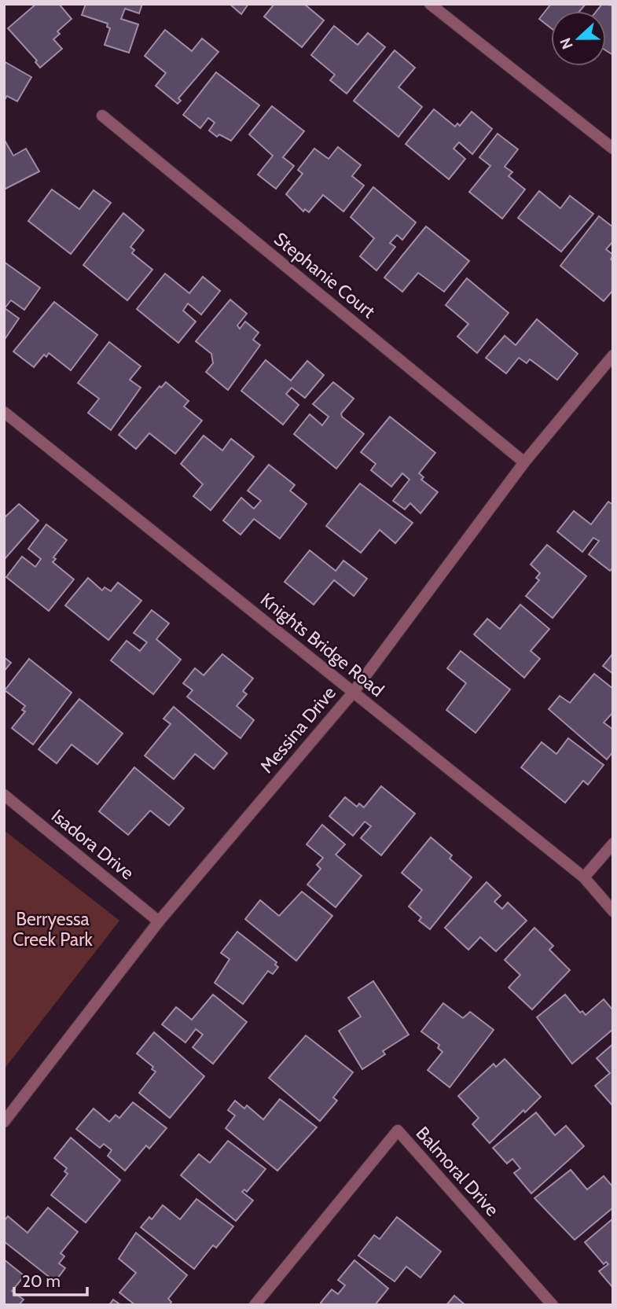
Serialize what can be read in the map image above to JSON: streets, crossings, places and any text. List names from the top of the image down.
{
  "streets": {
    "street": [
      "Stephanie Court",
      "Knights Bridge Road",
      "Messina Drive",
      "Isadora Drive",
      "Balmoral Drive"
    ]
  },
  "crossings": [
    ["Stephanie Court", "Messina Drive"],
    ["Knights Bridge Road", "Messina Drive"],
    ["Messina Drive", "Isadora Drive"]
  ],
  "parks": ["Berryessa Creek Park"],
  "scale_bar": "20 m",
  "north": "left"
}
